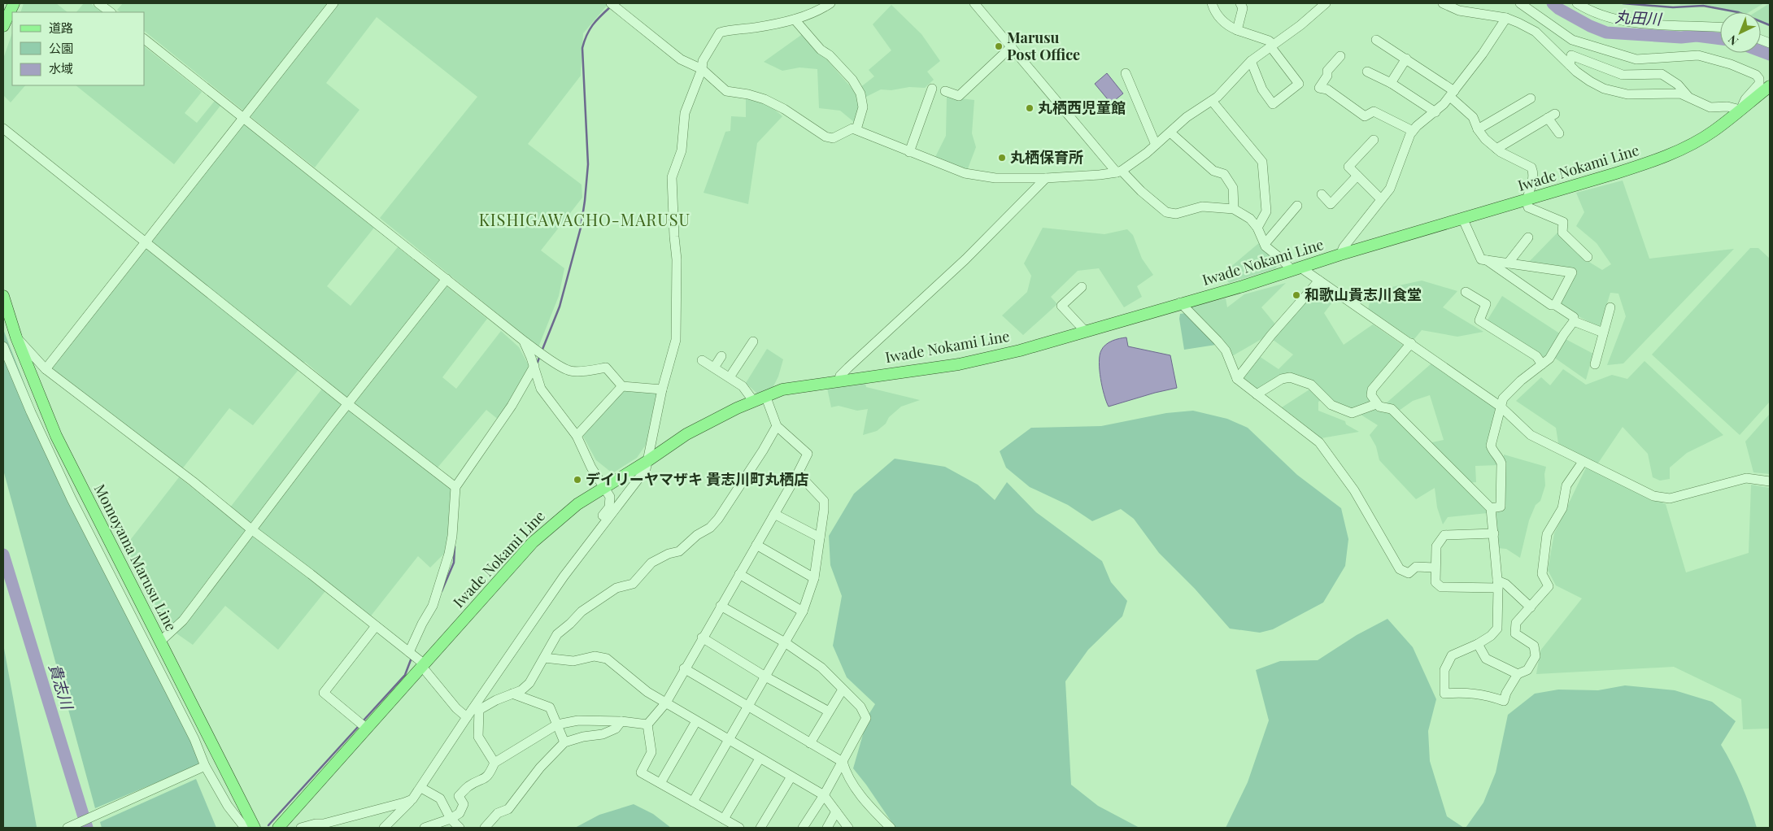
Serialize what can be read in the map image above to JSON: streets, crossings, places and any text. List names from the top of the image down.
{
  "streets": {
    "main road": ["Iwade Nokami Line", "Momoyama Marusu Line"]
  },
  "districts": ["KISHIGAWACHO-MARUSU"],
  "water": ["丸田川", "貴志川"],
  "places": [
    "Marusu Post Office",
    "丸栖西児童館",
    "丸栖保育所",
    "和歌山貴志川食堂",
    "デイリーヤマザキ 貴志川町丸栖店"
  ],
  "legend": ["道路", "公園", "水域"],
  "north": "bottom left"
}
